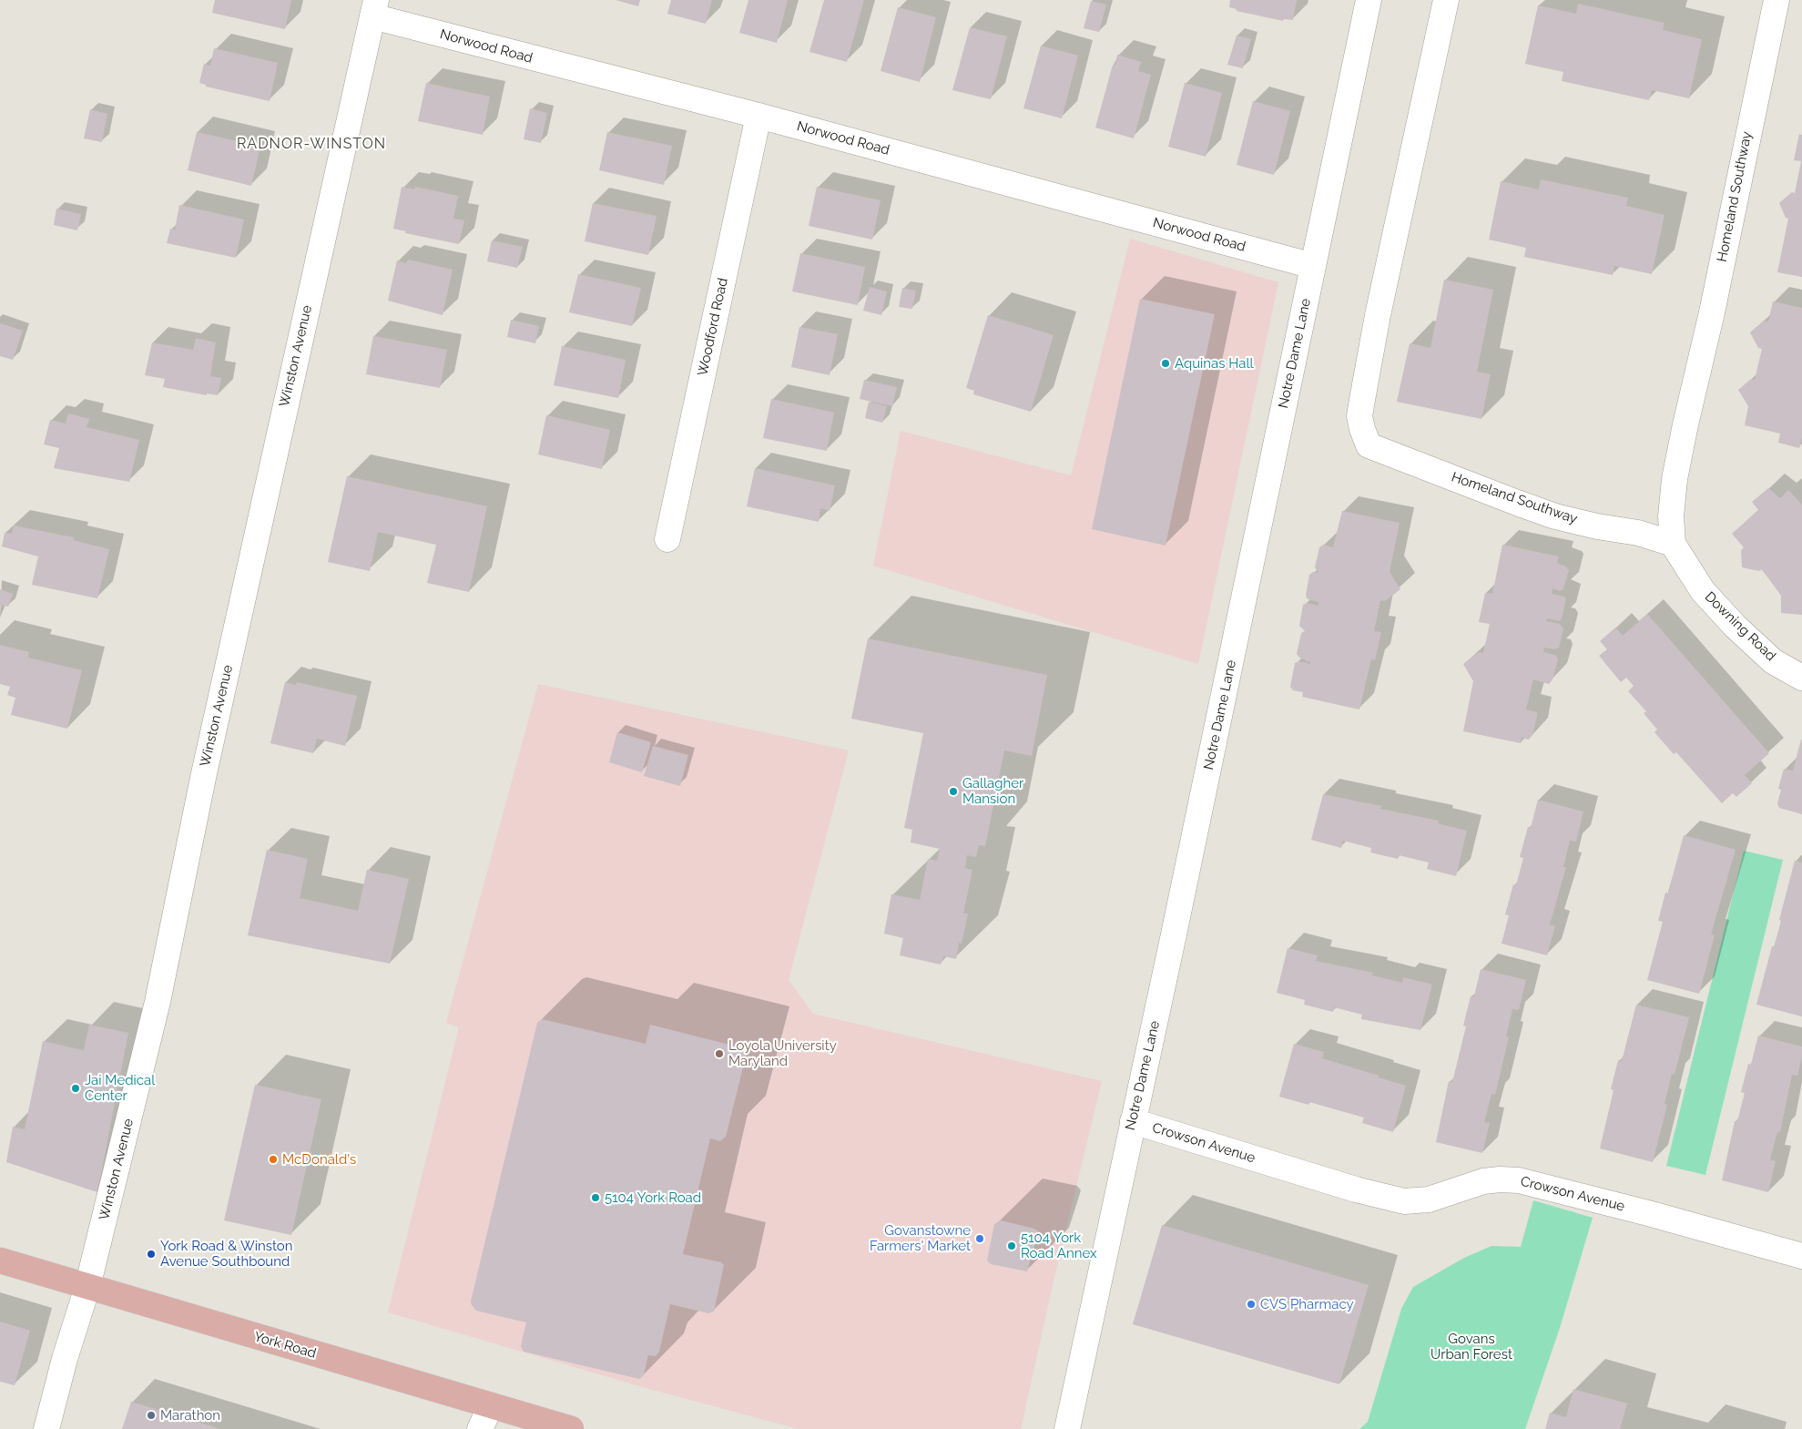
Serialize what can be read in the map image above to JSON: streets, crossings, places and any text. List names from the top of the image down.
{
  "streets": {
    "main road": ["York Road"],
    "street": [
      "Norwood Road",
      "Homeland Southway",
      "Woodford Road",
      "Notre Dame Lane",
      "Winston Avenue",
      "Downing Road",
      "Crowson Avenue"
    ]
  },
  "crossings": [
    ["Norwood Road", "Woodford Road"],
    ["Norwood Road", "Notre Dame Lane"],
    ["Norwood Road", "Winston Avenue"],
    ["Homeland Southway", "Downing Road"],
    ["Notre Dame Lane", "Crowson Avenue"],
    ["Winston Avenue", "York Road"]
  ],
  "districts": ["RADNOR-WINSTON"],
  "parks": ["Govans Urban Forest"],
  "places": [
    "Aquinas Hall",
    "Gallagher Mansion",
    "Loyola University Maryland",
    "Jai Medical Center",
    "McDonald's",
    "5104 York Road",
    "Govanstowne Farmers' Market",
    "5104 York Road Annex",
    "York Road & Winston Avenue Southbound",
    "CVS Pharmacy",
    "Marathon"
  ]
}
